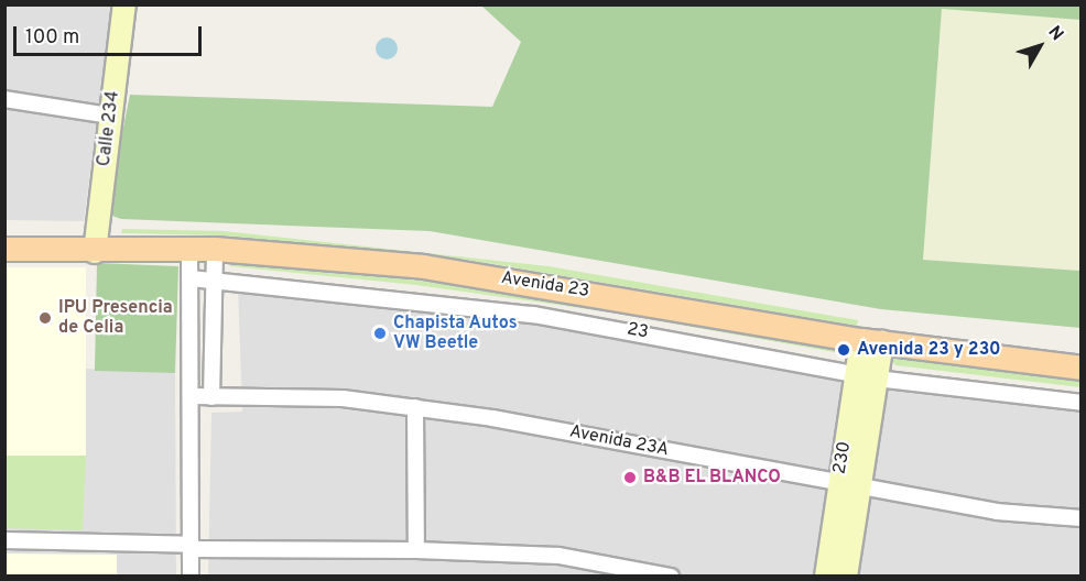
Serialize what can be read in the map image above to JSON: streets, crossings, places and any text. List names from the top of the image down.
{
  "streets": {
    "main road": ["Avenida 23"],
    "street": [
      "Calle 234",
      "23",
      "Avenida 23A",
      "230"
    ]
  },
  "crossings": [
    ["Calle 234", "Avenida 23"],
    ["Avenida 23", "230"],
    ["23", "230"],
    ["Avenida 23A", "230"]
  ],
  "places": [
    "IPU Presencia de Celia",
    "Chapista Autos VW Beetle",
    "Avenida 23 y 230",
    "B&B EL BLANCO"
  ],
  "scale_bar": "100 m",
  "north": "top right"
}
